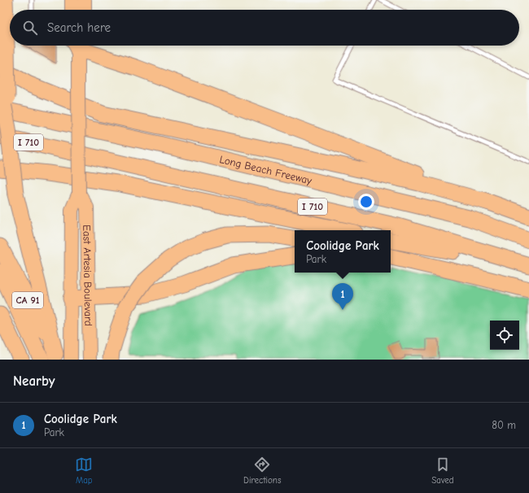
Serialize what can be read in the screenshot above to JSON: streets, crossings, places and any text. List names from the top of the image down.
{
  "streets": {
    "highway": ["I 710", "Long Beach Freeway", "CA 91"],
    "main road": ["East Artesia Boulevard"]
  },
  "page": {
    "search": "Search here",
    "popup": ["Coolidge Park", "Park"],
    "pins": "1",
    "heading": "Nearby",
    "list": [
      {
        "mark": "1",
        "name": "Coolidge Park",
        "note": "Park",
        "value": "80 m"
      }
    ],
    "nav": ["Map", "Directions", "Saved"]
  }
}
